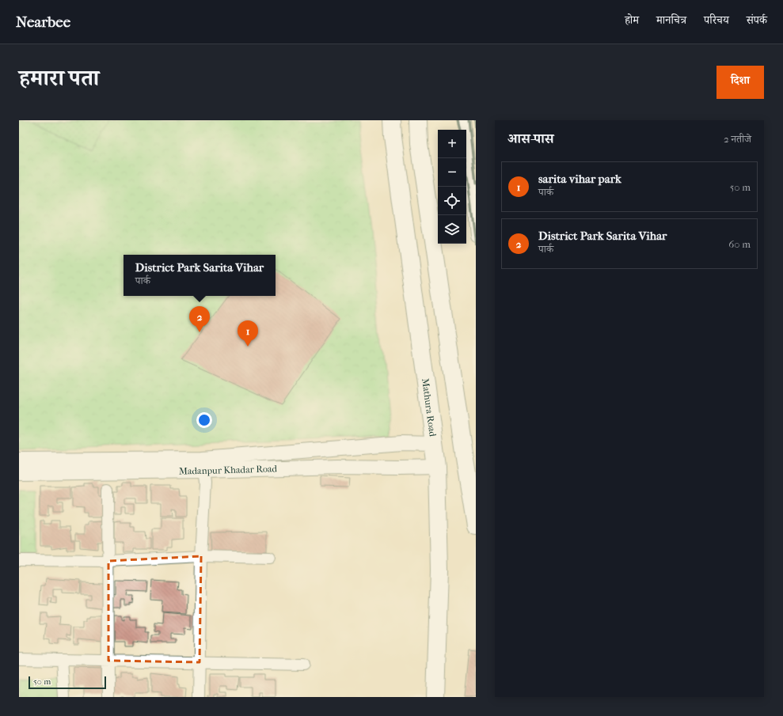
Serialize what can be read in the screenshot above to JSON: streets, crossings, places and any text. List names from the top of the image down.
{
  "streets": {
    "highway": ["Mathura Road"],
    "street": ["Madanpur Khadar Road"]
  },
  "crossings": [
    ["Mathura Road", "Madanpur Khadar Road"]
  ],
  "scale_bar": "50 m",
  "page": {
    "header": "Nearbee",
    "nav": [
      "होम",
      "मानचित्र",
      "परिचय",
      "संपर्क"
    ],
    "title": "हमारा पता",
    "buttons": "दिशा",
    "heading": ["आस-पास", "2 नतीजे"],
    "map_buttons": ["+", "−"],
    "list": [
      {
        "mark": "1",
        "name": "sarita vihar park",
        "note": "पार्क",
        "value": "50 m"
      },
      {
        "mark": "2",
        "name": "District Park Sarita Vihar",
        "note": "पार्क",
        "value": "60 m"
      }
    ],
    "popup": ["District Park Sarita Vihar", "पार्क"],
    "pins": ["2", "1"],
    "scale": "50 m"
  }
}
